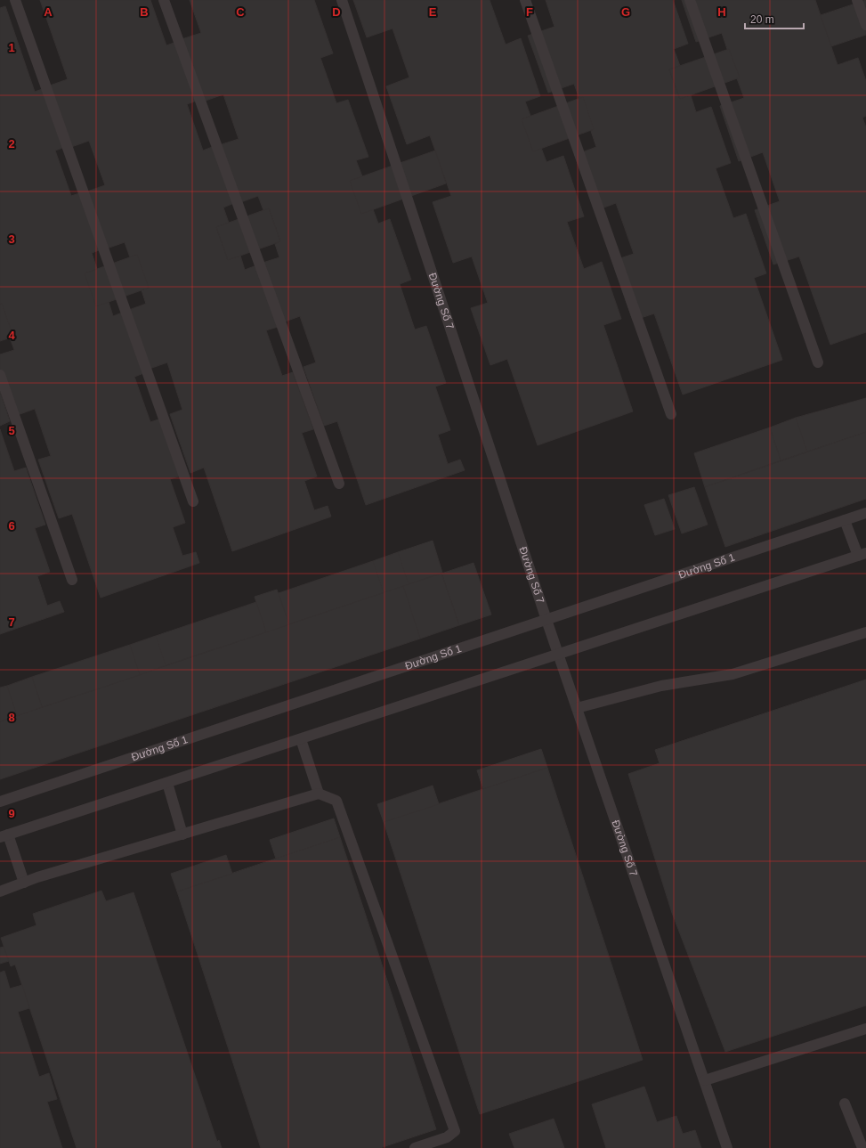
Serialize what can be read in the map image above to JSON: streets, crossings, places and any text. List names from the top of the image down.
{
  "streets": {
    "lane": ["Đường Số 7", "Đường Số 1"]
  },
  "crossings": [
    ["Đường Số 7", "Đường Số 1"]
  ],
  "scale_bar": "20 m",
  "grid": {
    "columns": [
      "A",
      "B",
      "C",
      "D",
      "E",
      "F",
      "G",
      "H"
    ],
    "rows": [
      "1",
      "2",
      "3",
      "4",
      "5",
      "6",
      "7",
      "8",
      "9"
    ]
  }
}
